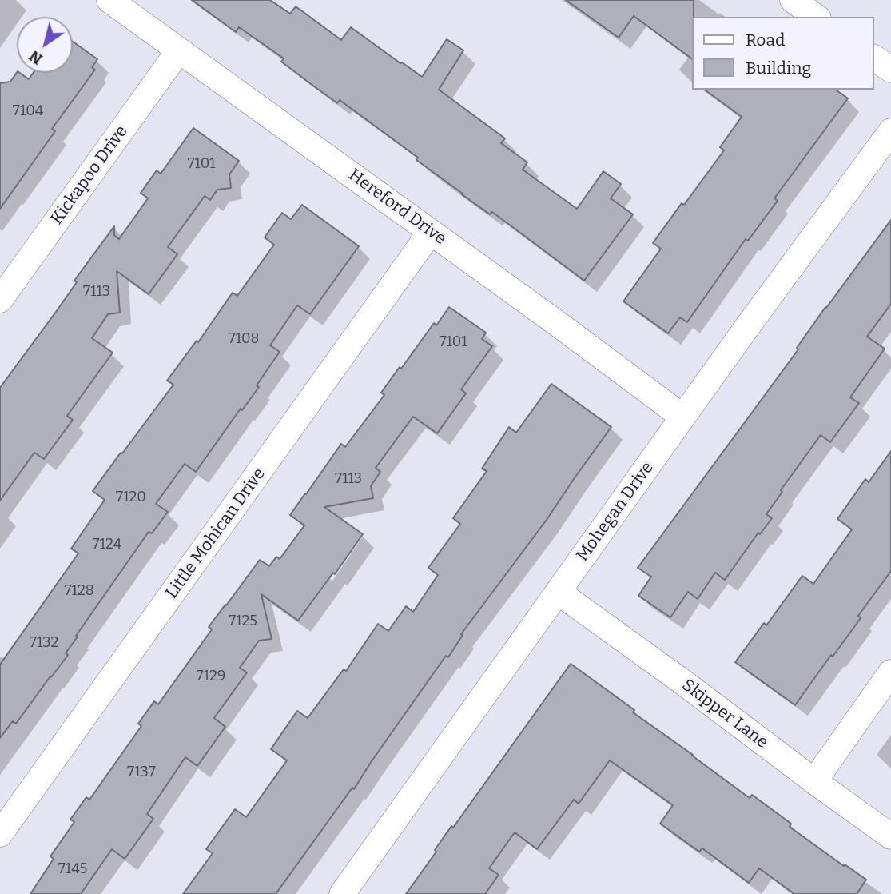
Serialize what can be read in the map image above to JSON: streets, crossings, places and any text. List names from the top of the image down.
{
  "streets": {
    "street": [
      "Kickapoo Drive",
      "Hereford Drive",
      "Mohegan Drive",
      "Little Mohican Drive",
      "Skipper Lane"
    ]
  },
  "crossings": [
    ["Kickapoo Drive", "Hereford Drive"],
    ["Hereford Drive", "Mohegan Drive"],
    ["Hereford Drive", "Little Mohican Drive"],
    ["Mohegan Drive", "Skipper Lane"]
  ],
  "house_numbers": [
    "7104",
    "7101",
    "7113",
    "7108",
    "7101",
    "7113",
    "7120",
    "7124",
    "7128",
    "7125",
    "7132",
    "7129",
    "7137",
    "7145"
  ],
  "legend": ["Road", "Building"],
  "north": "bottom left"
}
